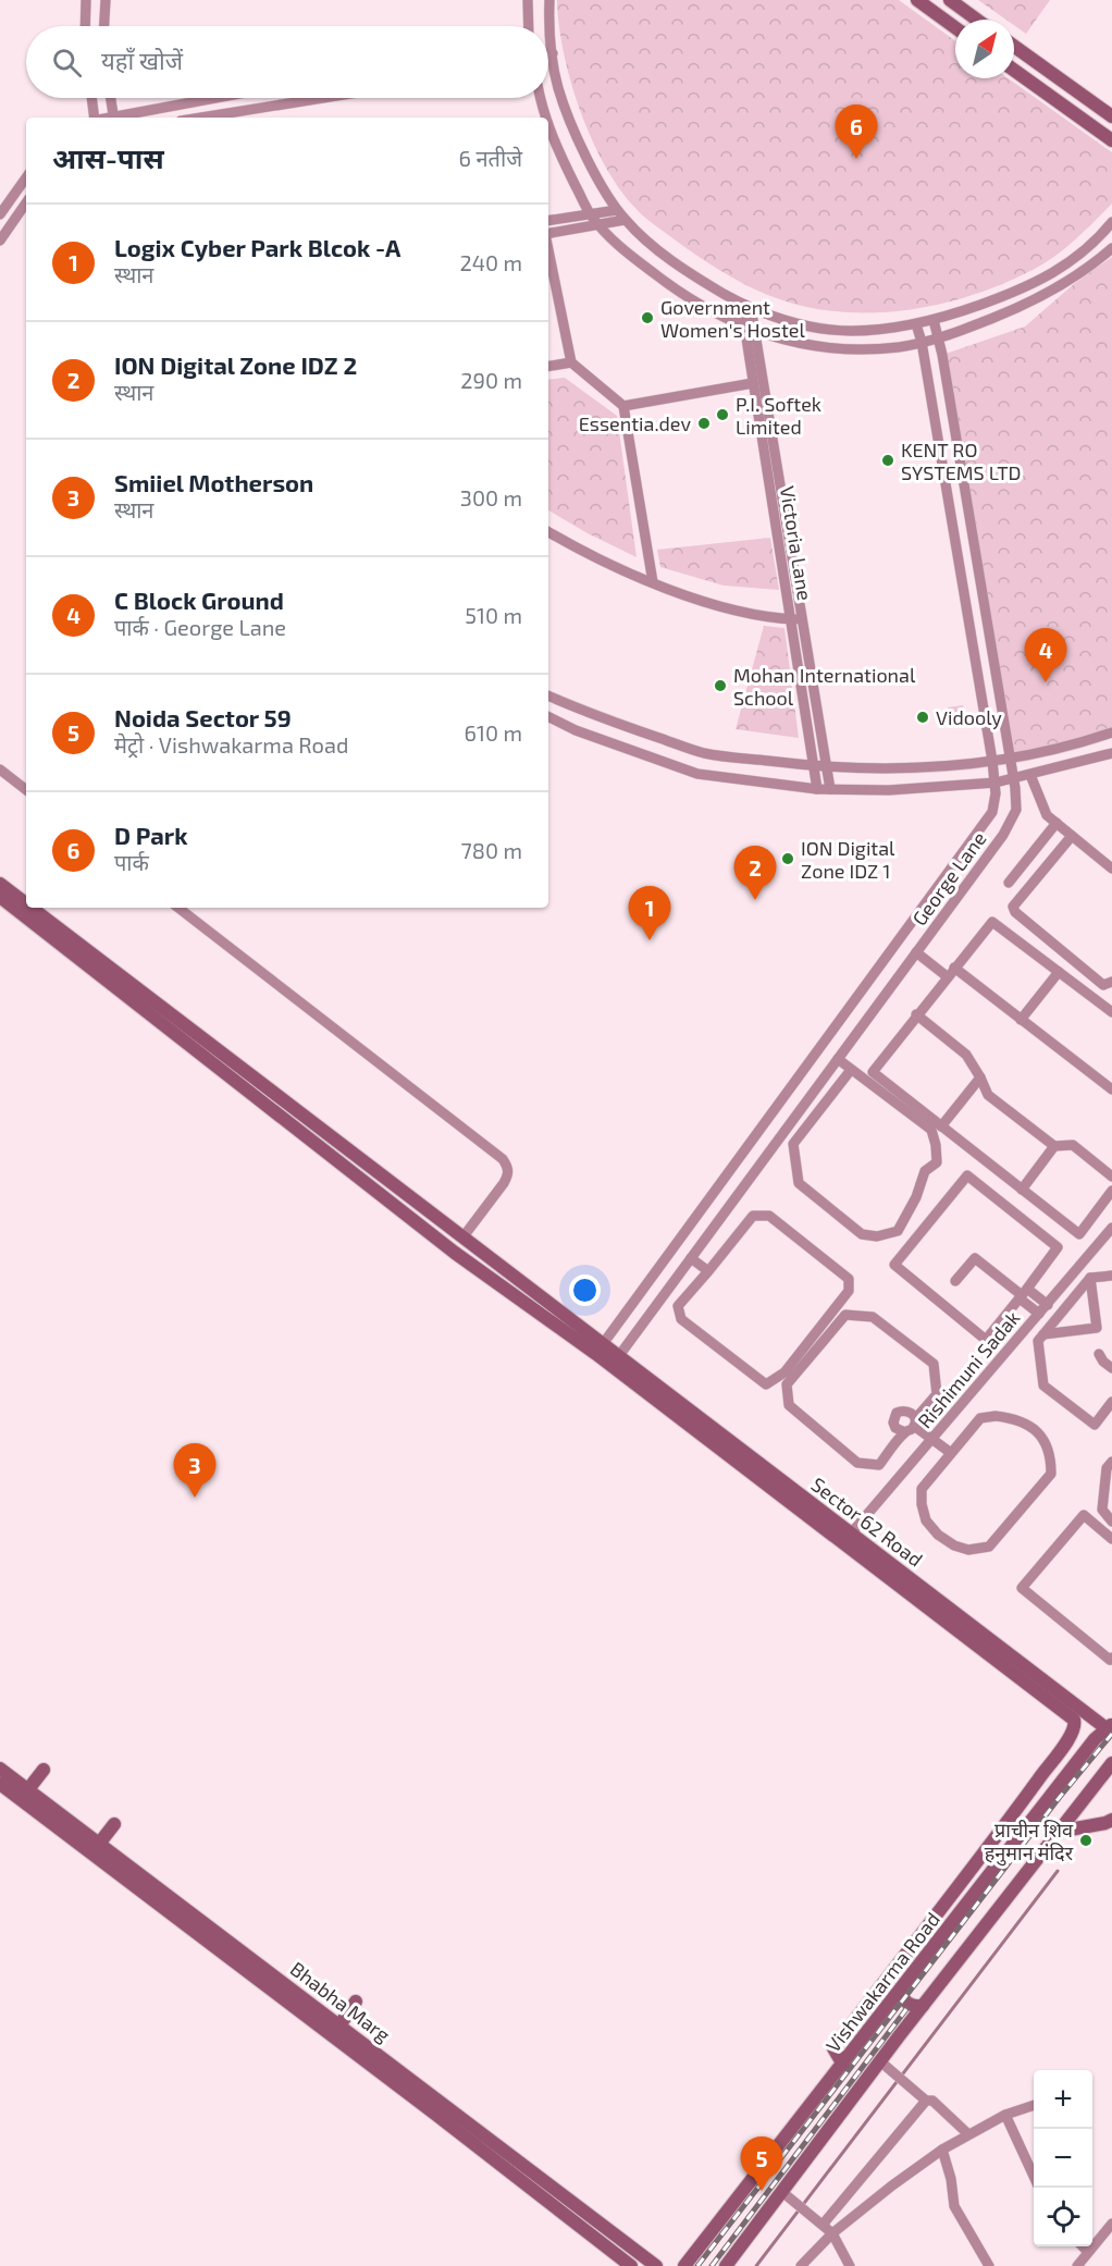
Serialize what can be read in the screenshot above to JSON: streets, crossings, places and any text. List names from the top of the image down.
{
  "streets": {
    "street": [
      "Victoria Lane",
      "George Lane",
      "Rishimuni Sadak",
      "Sector 62 Road",
      "Vishwakarma Road",
      "Bhabha Marg"
    ]
  },
  "crossings": [
    ["George Lane", "Sector 62 Road"],
    ["Rishimuni Sadak", "Sector 62 Road"],
    ["Sector 62 Road", "Vishwakarma Road"]
  ],
  "places": [
    "Government Women's Hostel",
    "P.I. Softek Limited",
    "Essentia.dev",
    "KENT RO SYSTEMS LTD",
    "Mohan International School",
    "Vidooly",
    "ION Digital Zone IDZ 1",
    "प्राचीन शिव हनुमान मंदिर"
  ],
  "north": "top right",
  "page": {
    "search": "यहाँ खोजें",
    "pins": [
      "6",
      "4",
      "2",
      "1",
      "3",
      "5"
    ],
    "heading": ["आस-पास", "6 नतीजे"],
    "list": [
      {
        "mark": "1",
        "name": "Logix Cyber Park Blcok -A",
        "note": "स्थान",
        "value": "240 m"
      },
      {
        "mark": "2",
        "name": "ION Digital Zone IDZ 2",
        "note": "स्थान",
        "value": "290 m"
      },
      {
        "mark": "3",
        "name": "Smiiel Motherson",
        "note": "स्थान",
        "value": "300 m"
      },
      {
        "mark": "4",
        "name": "C Block Ground",
        "note": "पार्क · George Lane",
        "value": "510 m"
      },
      {
        "mark": "5",
        "name": "Noida Sector 59",
        "note": "मेट्रो · Vishwakarma Road",
        "value": "610 m"
      },
      {
        "mark": "6",
        "name": "D Park",
        "note": "पार्क",
        "value": "780 m"
      }
    ],
    "map_buttons": ["+", "−"]
  }
}
